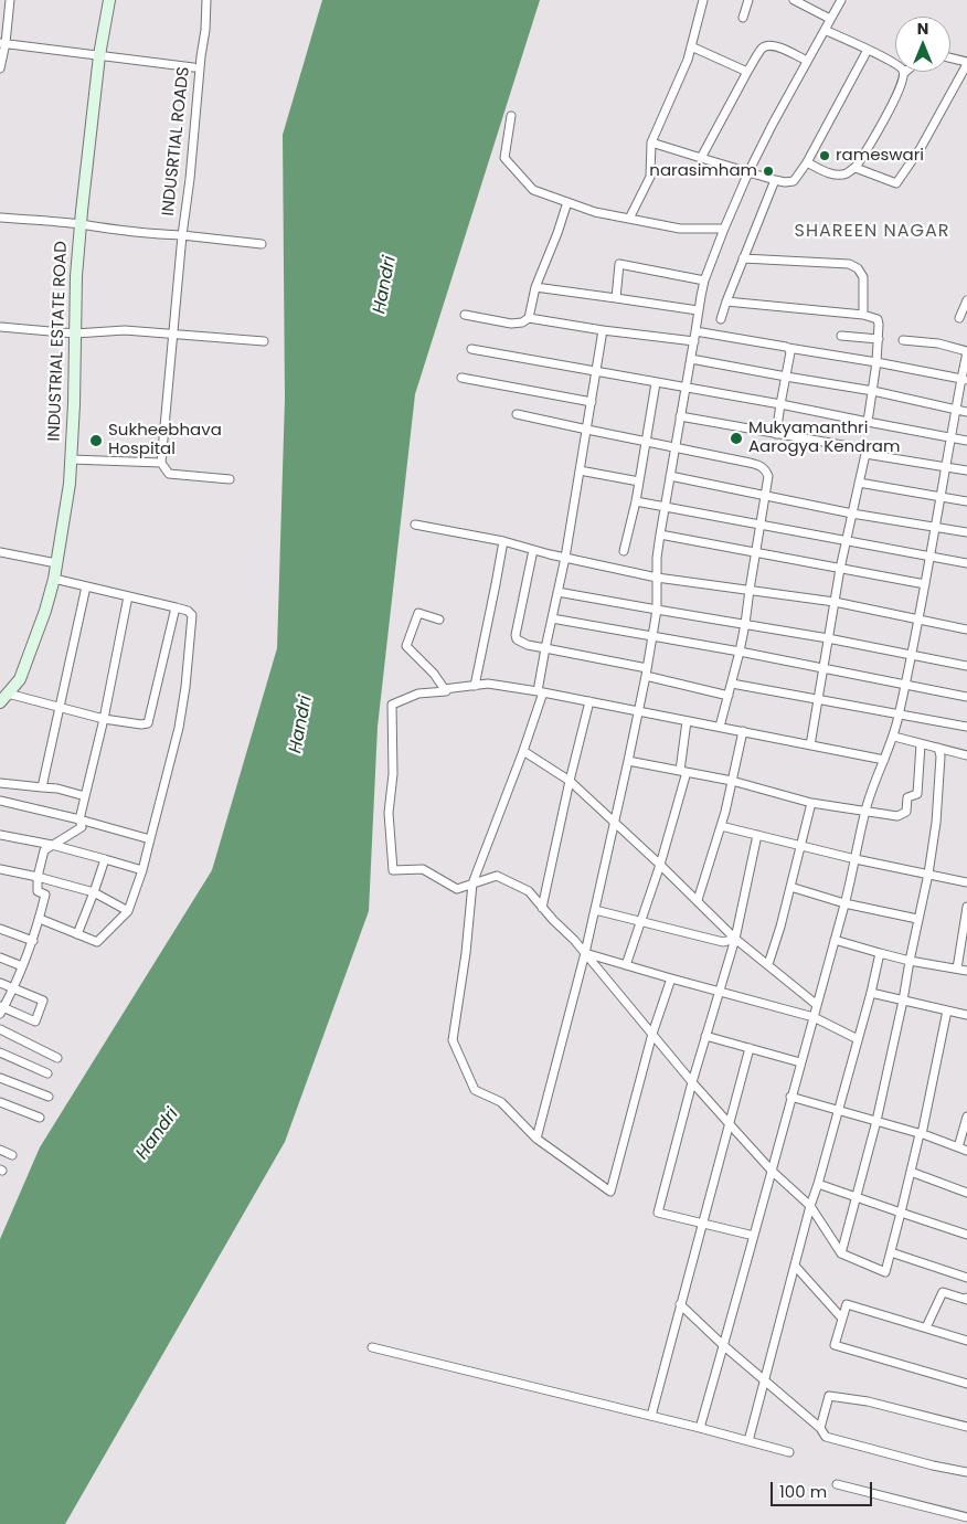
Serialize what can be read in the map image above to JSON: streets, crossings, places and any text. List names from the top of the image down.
{
  "streets": {
    "main road": ["INDUSTRIAL ESTATE ROAD"],
    "street": ["INDUSRTIAL ROADS"]
  },
  "crossings": [
    ["INDUSRTIAL ROADS", "INDUSTRIAL ESTATE ROAD"]
  ],
  "districts": ["SHAREEN NAGAR"],
  "water": ["Handri"],
  "places": [
    "rameswari",
    "narasimham",
    "Mukyamanthri Aarogya Kendram",
    "Sukheebhava Hospital"
  ],
  "scale_bar": "100 m",
  "north": "top"
}
